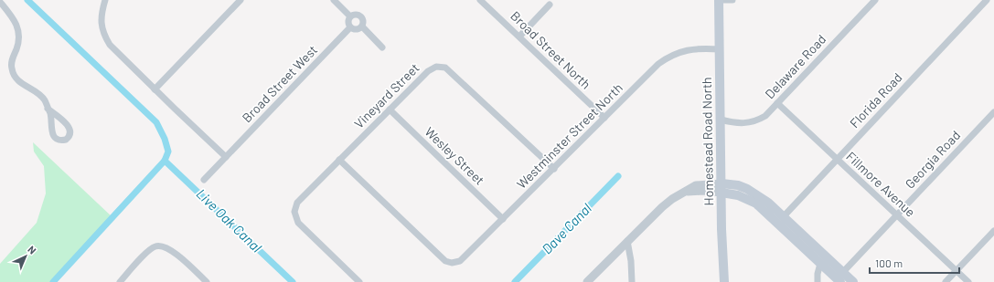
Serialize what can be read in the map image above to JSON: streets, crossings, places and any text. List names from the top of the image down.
{
  "streets": {
    "main road": ["Homestead Road North"],
    "street": [
      "Broad Street North",
      "Delaware Road",
      "Broad Street West",
      "Vineyard Street",
      "Florida Road",
      "Westminster Street North",
      "Wesley Street",
      "Georgia Road",
      "Fillmore Avenue"
    ]
  },
  "crossings": [
    ["Broad Street North", "Westminster Street North"],
    ["Delaware Road", "Homestead Road North"],
    ["Delaware Road", "Fillmore Avenue"],
    ["Vineyard Street", "Westminster Street North"],
    ["Vineyard Street", "Wesley Street"],
    ["Florida Road", "Fillmore Avenue"],
    ["Westminster Street North", "Homestead Road North"],
    ["Westminster Street North", "Wesley Street"],
    ["Georgia Road", "Fillmore Avenue"]
  ],
  "water": ["Live Oak Canal", "Dave Canal"],
  "scale_bar": "100 m",
  "north": "top right"
}
